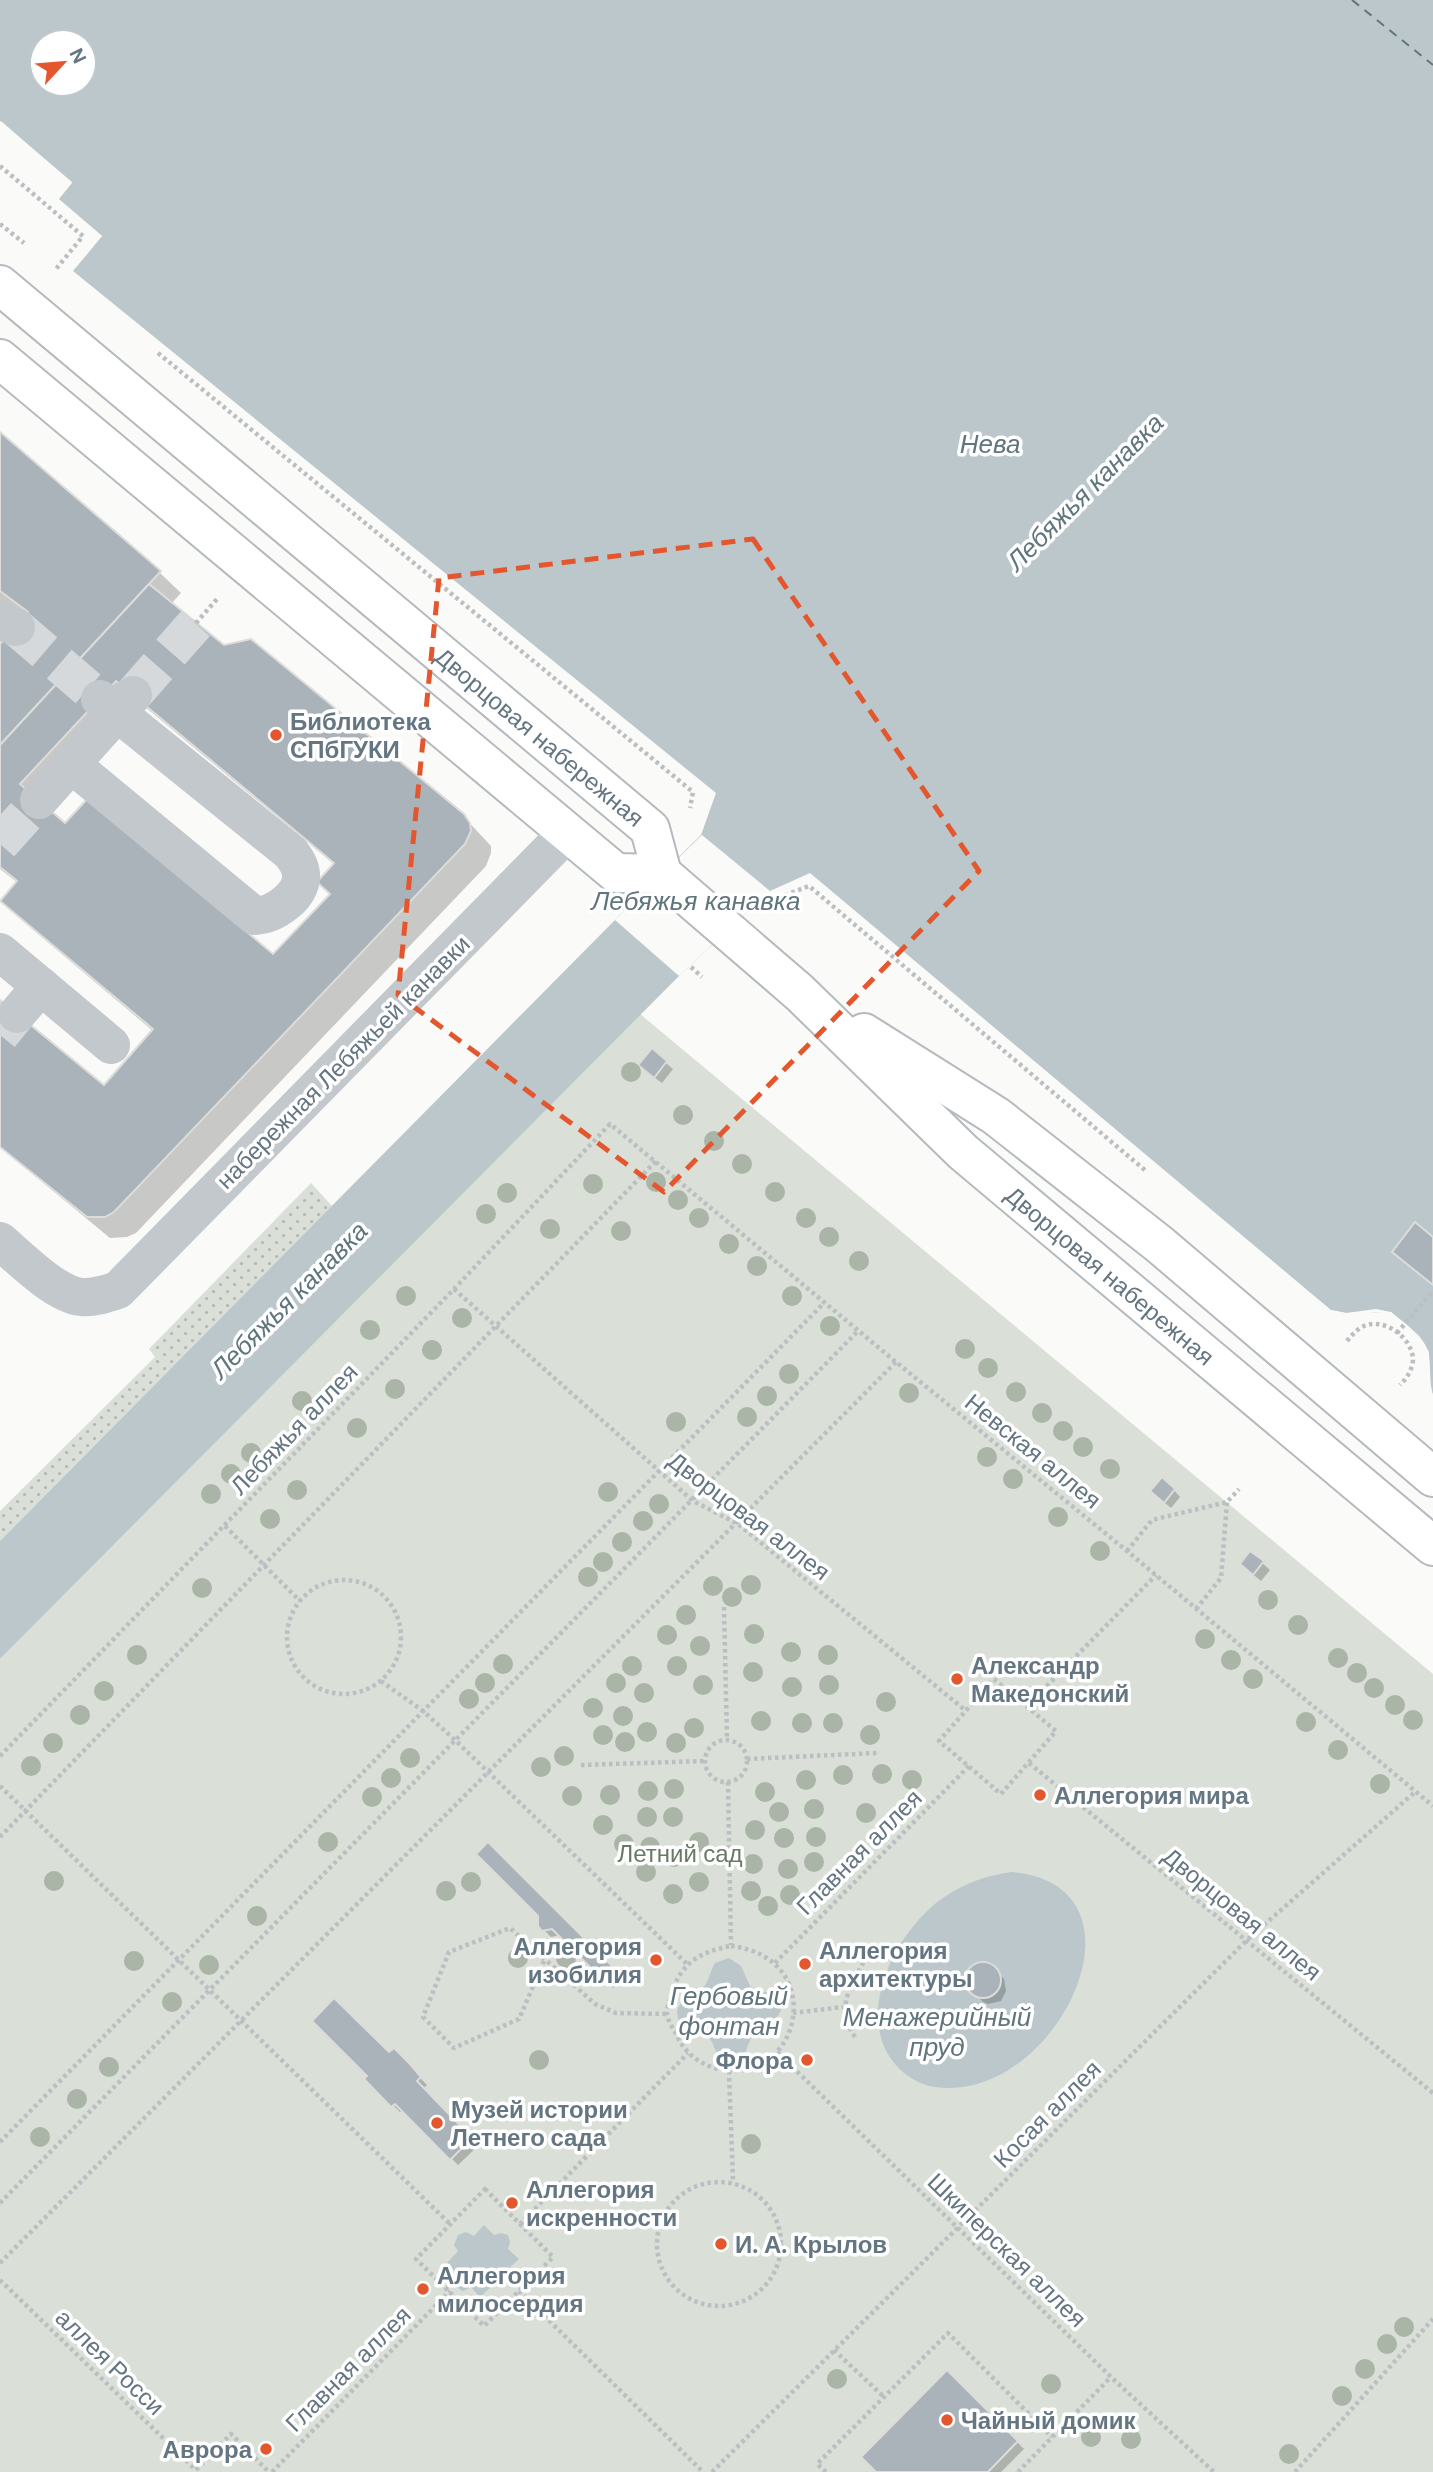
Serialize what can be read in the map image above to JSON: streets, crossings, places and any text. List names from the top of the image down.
{
  "streets": {
    "main road": ["Дворцовая набережная"],
    "street": ["набережная Лебяжьей канавки"],
    "path": [
      "Лебяжья аллея",
      "Невская аллея",
      "Дворцовая аллея",
      "Главная аллея",
      "Косая аллея",
      "Шкиперская аллея",
      "аллея Росси"
    ]
  },
  "crossings": [
    ["Лебяжья аллея", "Невская аллея"],
    ["Лебяжья аллея", "Дворцовая аллея"],
    ["Невская аллея", "Косая аллея"],
    ["Дворцовая аллея", "Косая аллея"],
    ["Главная аллея", "Шкиперская аллея"],
    ["Главная аллея", "аллея Росси"],
    ["Косая аллея", "Шкиперская аллея"]
  ],
  "water": [
    "Нева",
    "Лебяжья канавка",
    "Гербовый фонтан",
    "Менажерийный пруд"
  ],
  "parks": ["Летний сад"],
  "places": [
    "Библиотека СПбГУКИ",
    "Александр Македонский",
    "Аллегория мира",
    "Аллегория изобилия",
    "Аллегория архитектуры",
    "Флора",
    "Музей истории Летнего сада",
    "Аллегория искренности",
    "И. А. Крылов",
    "Аллегория милосердия",
    "Чайный домик",
    "Аврора"
  ],
  "north": "top right"
}
